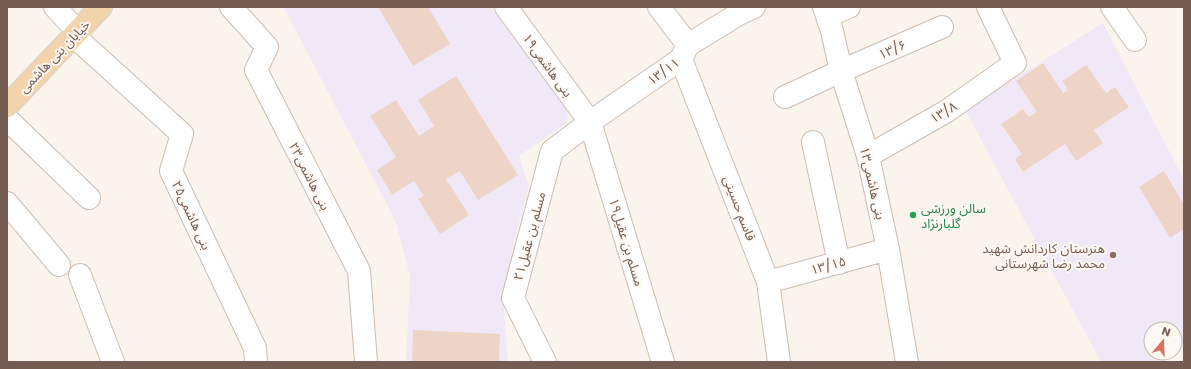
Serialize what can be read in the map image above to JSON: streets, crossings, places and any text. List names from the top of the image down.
{
  "streets": {
    "main road": ["خیابان بنی هاشمی"],
    "street": [
      "۱۳/۶",
      "بنی هاشمی۱۹",
      "۱۳/۱۱",
      "۱۳/۸",
      "بنی هاشمی۲۳",
      "بنی هاشمی۱۳",
      "قاسم حسینی",
      "بنی هاشمی۲۵",
      "مسلم بن عقیل۲۱",
      "مسلم بن عقیل۱۹",
      "۱۳/۱۵"
    ]
  },
  "crossings": [
    ["۱۳/۶", "بنی هاشمی۱۳"],
    ["خیابان بنی هاشمی", "بنی هاشمی۲۵"],
    ["بنی هاشمی۱۹", "۱۳/۱۱"],
    ["بنی هاشمی۱۹", "مسلم بن عقیل۲۱"],
    ["بنی هاشمی۱۹", "مسلم بن عقیل۱۹"],
    ["۱۳/۱۱", "قاسم حسینی"],
    ["۱۳/۱۱", "مسلم بن عقیل۲۱"],
    ["۱۳/۱۱", "مسلم بن عقیل۱۹"],
    ["۱۳/۸", "بنی هاشمی۱۳"],
    ["بنی هاشمی۱۳", "۱۳/۱۵"],
    ["قاسم حسینی", "۱۳/۱۵"],
    ["مسلم بن عقیل۲۱", "مسلم بن عقیل۱۹"]
  ],
  "places": ["سالن ورزشی گلبارنژاد", "هنرستان کاردانش شهید محمد رضا شهرستانی"],
  "north": "top"
}
